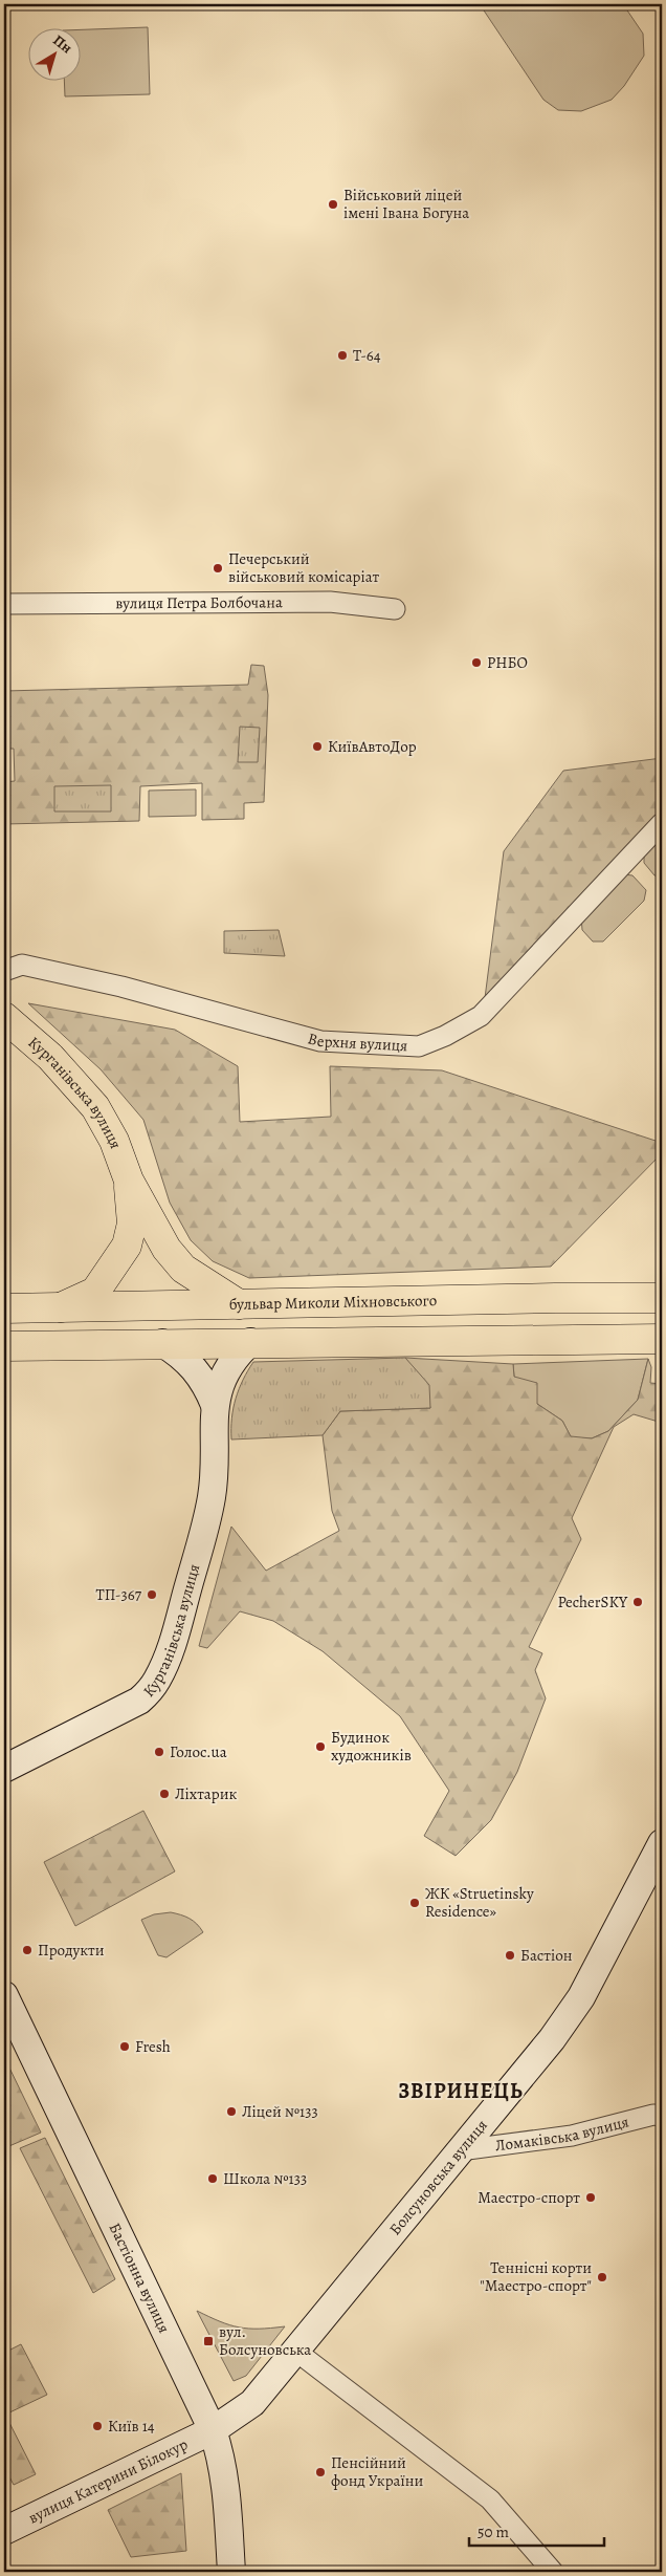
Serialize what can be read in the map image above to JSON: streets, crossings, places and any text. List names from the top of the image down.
{
  "streets": {
    "main road": ["Курганівська вулиця", "бульвар Миколи Міхновського"],
    "street": [
      "вулиця Петра Болбочана",
      "Верхня вулиця",
      "Ломаківська вулиця",
      "Болсуновська вулиця",
      "Бастіонна вулиця",
      "вулиця Катерини Білокур"
    ]
  },
  "crossings": [
    ["Курганівська вулиця", "бульвар Миколи Міхновського"],
    ["Ломаківська вулиця", "Болсуновська вулиця"],
    ["Болсуновська вулиця", "Бастіонна вулиця"],
    ["Болсуновська вулиця", "вулиця Катерини Білокур"],
    ["Бастіонна вулиця", "вулиця Катерини Білокур"]
  ],
  "districts": ["ЗВІРИНЕЦЬ"],
  "places": {
    "other": [
      "Військовий ліцей імені Івана Богуна",
      "Т-64",
      "Печерський військовий комісаріат",
      "РНБО",
      "КиївАвтоДор",
      "ТП-367",
      "PecherSKY",
      "Будинок художників",
      "Голос.ua",
      "Ліхтарик",
      "ЖК «Struetinsky Residence»",
      "Продукти",
      "Бастіон",
      "Fresh",
      "Ліцей №133",
      "Школа №133",
      "Маестро-спорт",
      "Теннісні корти \"Маестро-спорт\"",
      "Київ 14",
      "Пенсійний фонд України"
    ],
    "transit": ["вул. Болсуновська"]
  },
  "scale_bar": "50 m",
  "north": "top right"
}
